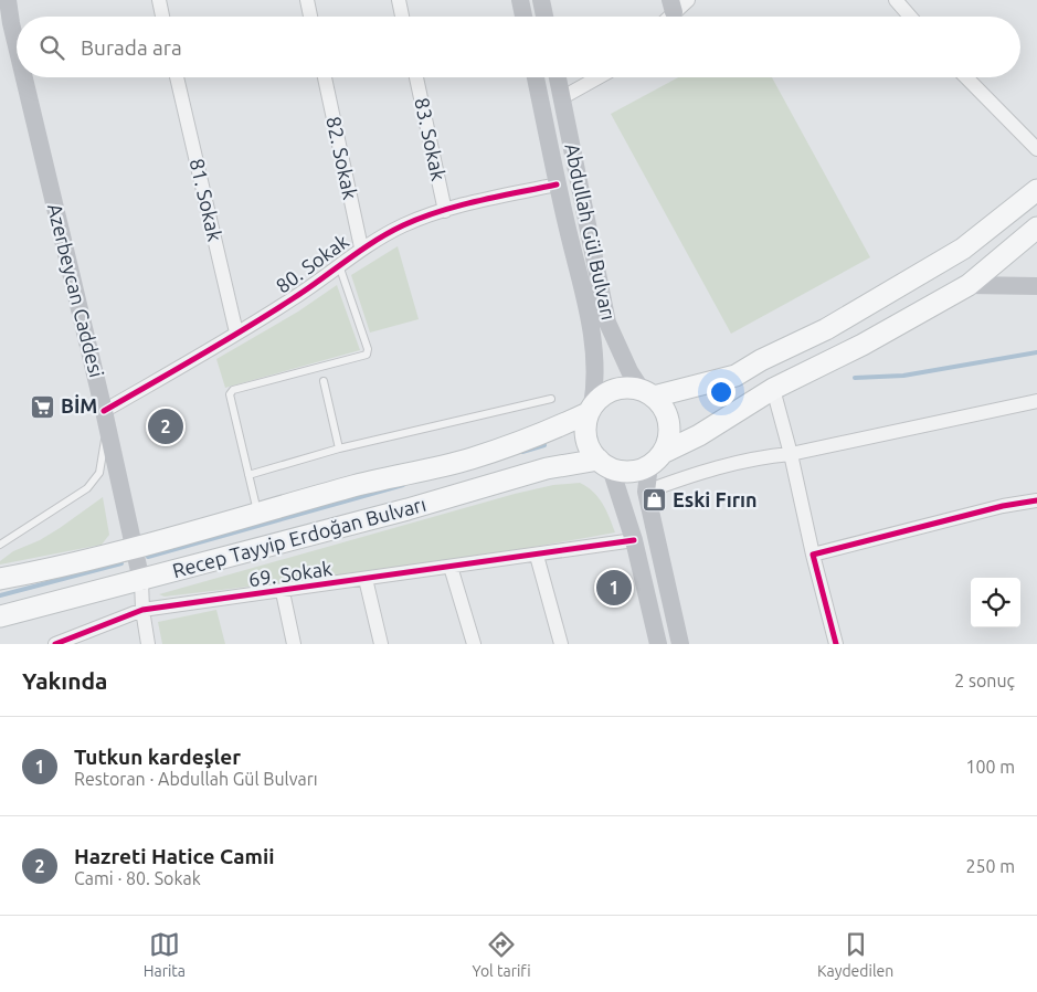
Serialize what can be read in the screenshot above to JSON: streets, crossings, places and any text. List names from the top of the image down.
{
  "streets": {
    "main road": ["Abdullah Gül Bulvarı", "Azerbeycan Caddesi", "Recep Tayyip Erdoğan Bulvarı"],
    "street": [
      "83. Sokak",
      "82. Sokak",
      "81. Sokak",
      "80. Sokak",
      "69. Sokak"
    ]
  },
  "crossings": [
    ["83. Sokak", "80. Sokak"],
    ["82. Sokak", "80. Sokak"],
    ["81. Sokak", "80. Sokak"],
    ["Abdullah Gül Bulvarı", "80. Sokak"],
    ["Abdullah Gül Bulvarı", "Recep Tayyip Erdoğan Bulvarı"],
    ["80. Sokak", "Azerbeycan Caddesi"],
    ["Azerbeycan Caddesi", "Recep Tayyip Erdoğan Bulvarı"]
  ],
  "places": {
    "supermarket": ["BİM"],
    "shop": ["Eski Fırın"]
  },
  "page": {
    "search": "Burada ara",
    "pins": ["2", "1"],
    "heading": ["Yakında", "2 sonuç"],
    "list": [
      {
        "mark": "1",
        "name": "Tutkun kardeşler",
        "note": "Restoran · Abdullah Gül Bulvarı",
        "value": "100 m"
      },
      {
        "mark": "2",
        "name": "Hazreti Hatice Camii",
        "note": "Cami · 80. Sokak",
        "value": "250 m"
      }
    ],
    "nav": ["Harita", "Yol tarifi", "Kaydedilen"]
  }
}
